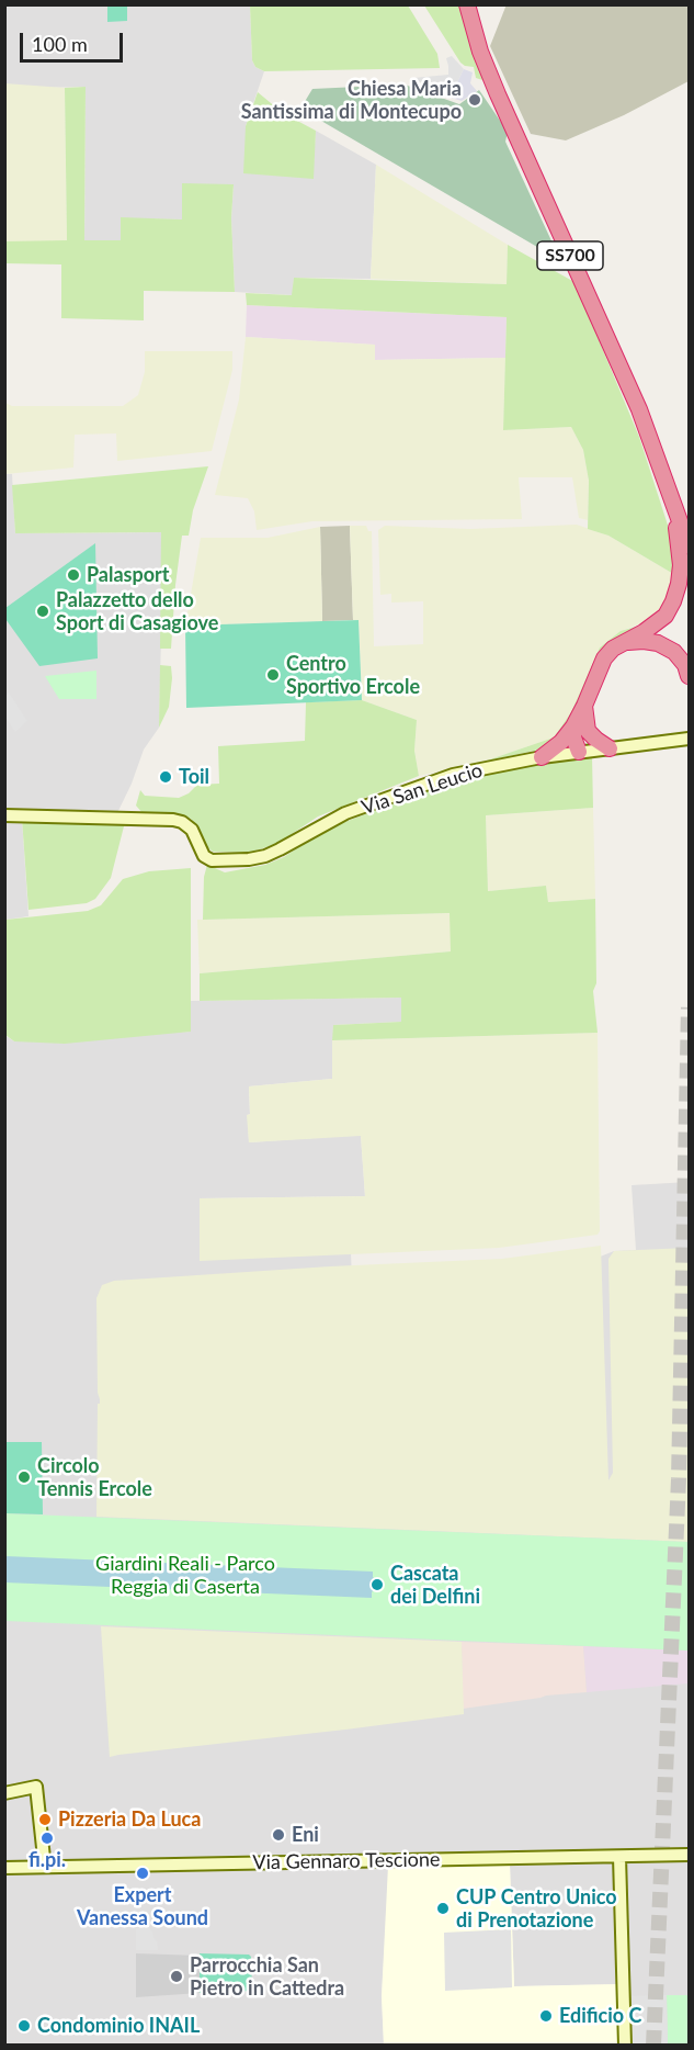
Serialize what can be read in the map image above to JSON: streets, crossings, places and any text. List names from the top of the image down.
{
  "streets": {
    "highway": ["SS700"],
    "street": ["Via San Leucio", "Via Gennaro Tescione"]
  },
  "crossings": [
    ["SS700", "Via San Leucio"]
  ],
  "parks": ["Giardini Reali - Parco Reggia di Caserta"],
  "places": [
    "Chiesa Maria Santissima di Montecupo",
    "Palasport",
    "Palazzetto dello Sport di Casagiove",
    "Centro Sportivo Ercole",
    "Toil",
    "Circolo Tennis Ercole",
    "Cascata dei Delfini",
    "Pizzeria Da Luca",
    "Eni",
    "fi.pi.",
    "Expert Vanessa Sound",
    "CUP Centro Unico di Prenotazione",
    "Parrocchia San Pietro in Cattedra",
    "Edificio C",
    "Condominio INAIL"
  ],
  "scale_bar": "100 m"
}
